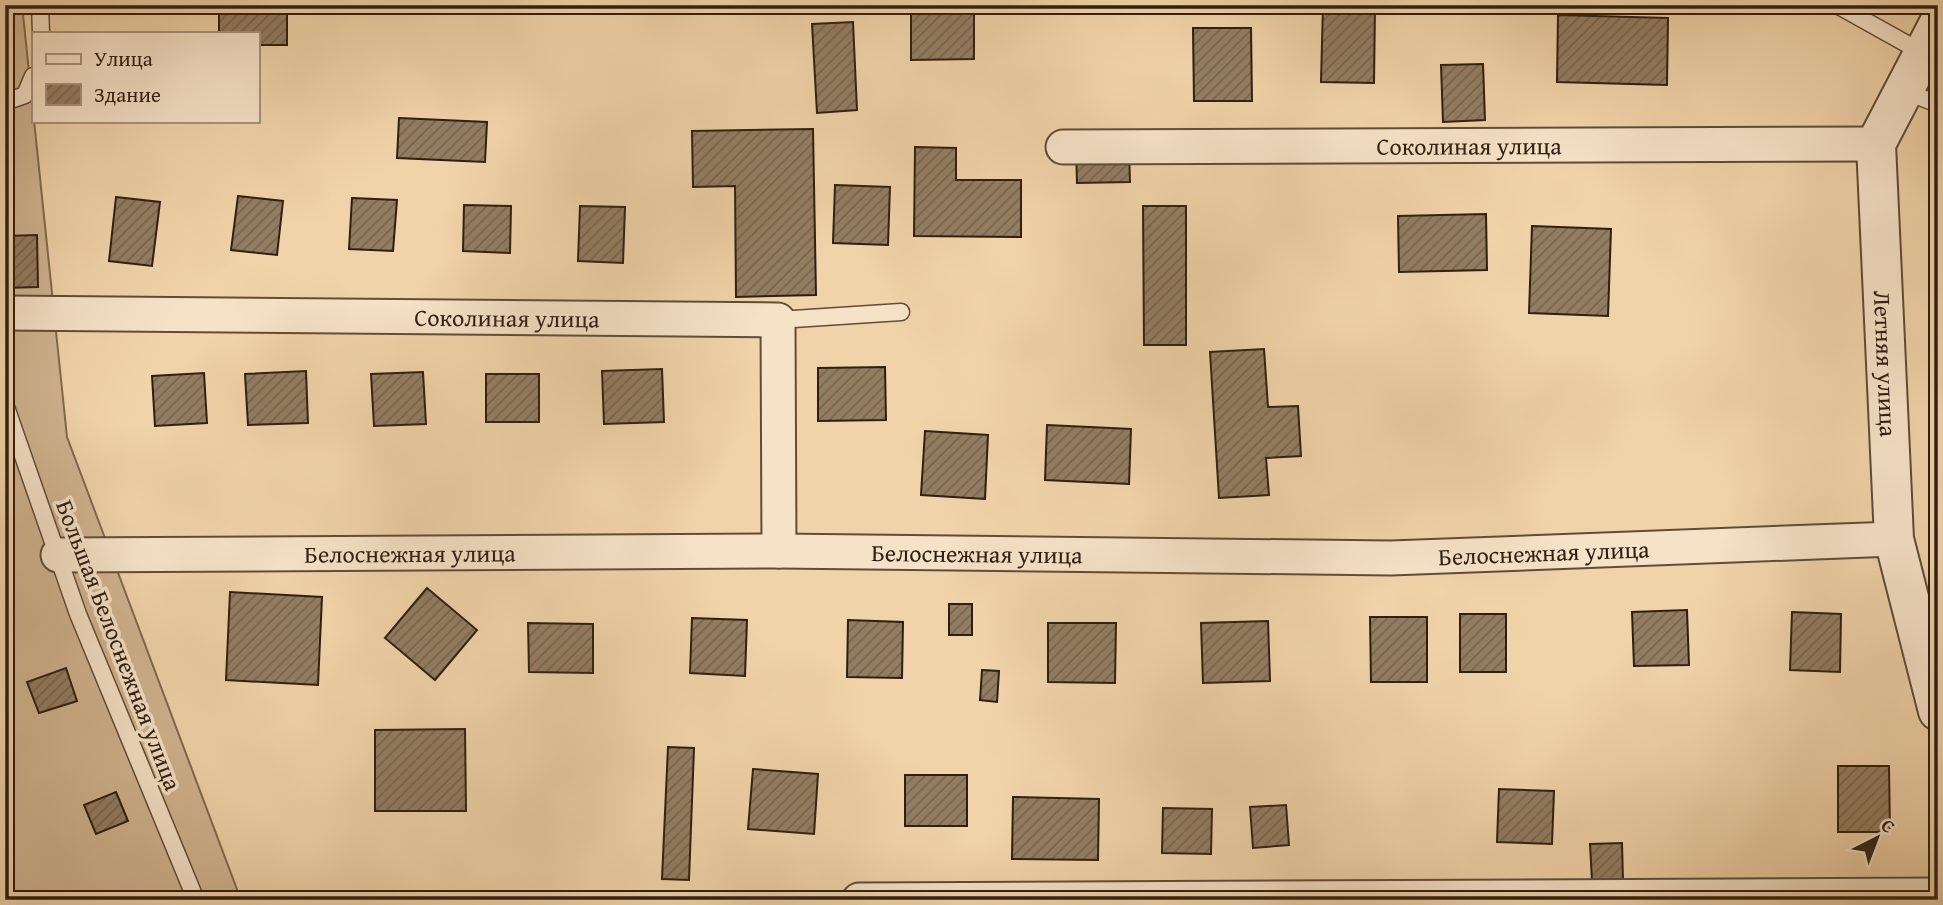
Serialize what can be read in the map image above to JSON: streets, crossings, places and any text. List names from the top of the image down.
{
  "streets": {
    "street": ["Соколиная улица", "Летняя улица", "Белоснежная улица"],
    "lane": ["Большая Белоснежная улица"]
  },
  "crossings": [
    ["Соколиная улица", "Летняя улица"],
    ["Летняя улица", "Белоснежная улица"],
    ["Белоснежная улица", "Большая Белоснежная улица"]
  ],
  "legend": ["Улица", "Здание"],
  "north": "top right"
}
